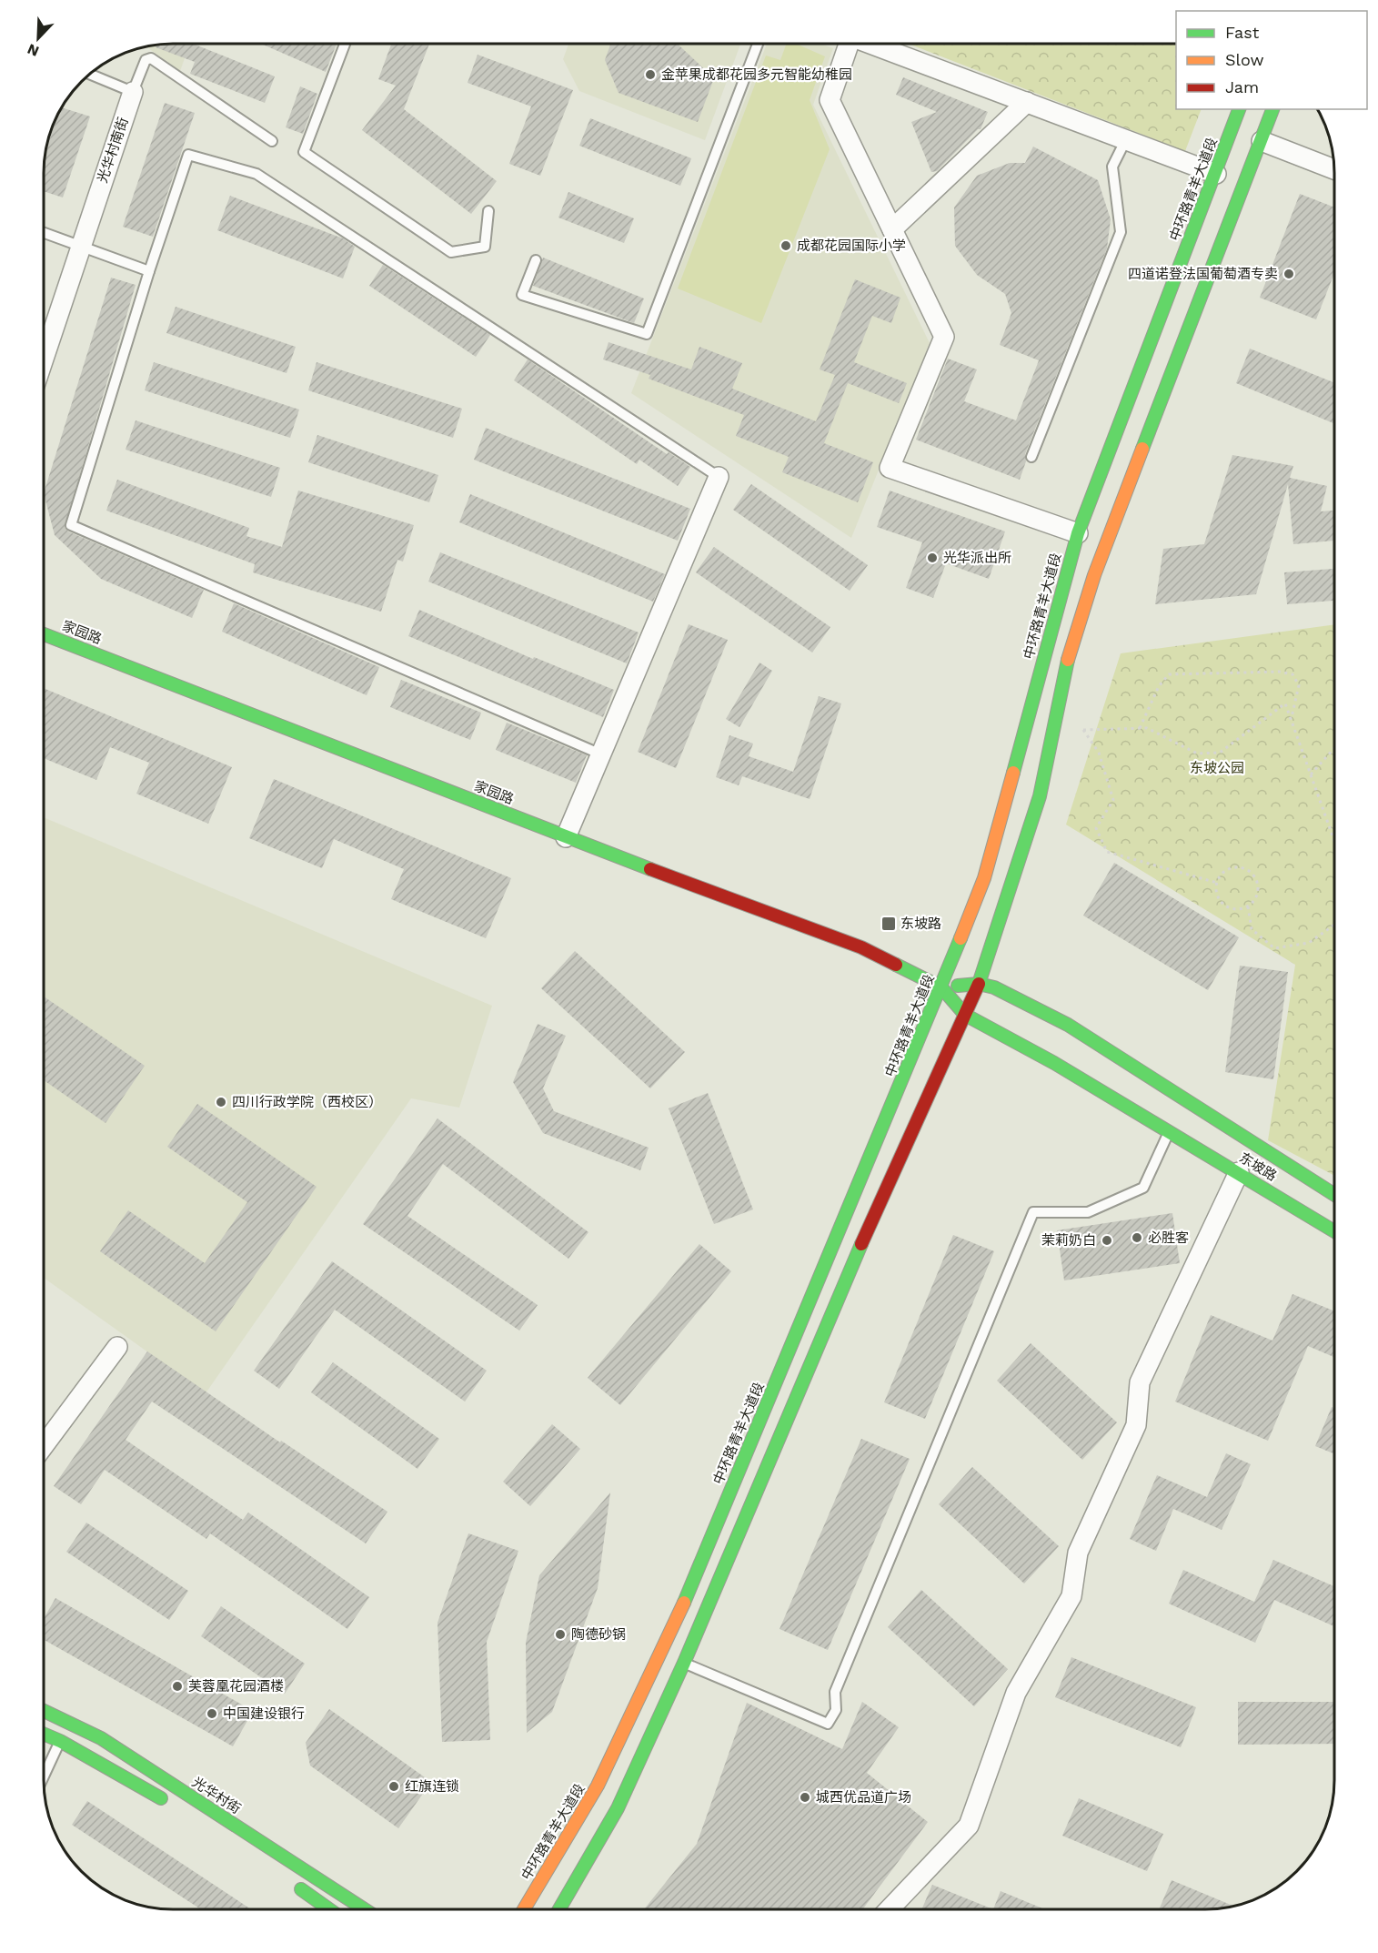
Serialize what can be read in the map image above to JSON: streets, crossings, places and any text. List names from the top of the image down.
{
  "streets": {
    "main road": [
      "中环路青羊大道段",
      "家园路",
      "东坡路",
      "光华村街"
    ],
    "street": ["光华村南街"]
  },
  "crossings": [
    ["中环路青羊大道段", "家园路"],
    ["中环路青羊大道段", "东坡路"],
    ["家园路", "东坡路"]
  ],
  "parks": ["东坡公园"],
  "places": {
    "other": [
      "金苹果成都花园多元智能幼稚园",
      "成都花园国际小学",
      "四道诺登法国葡萄酒专卖",
      "光华派出所",
      "四川行政学院（西校区）",
      "必胜客",
      "茉莉奶白",
      "陶德砂锅",
      "芙蓉凰花园酒楼",
      "中国建设银行",
      "红旗连锁",
      "城西优品道广场"
    ],
    "transit": ["东坡路"]
  },
  "legend": ["Fast", "Slow", "Jam"],
  "north": "bottom left"
}
